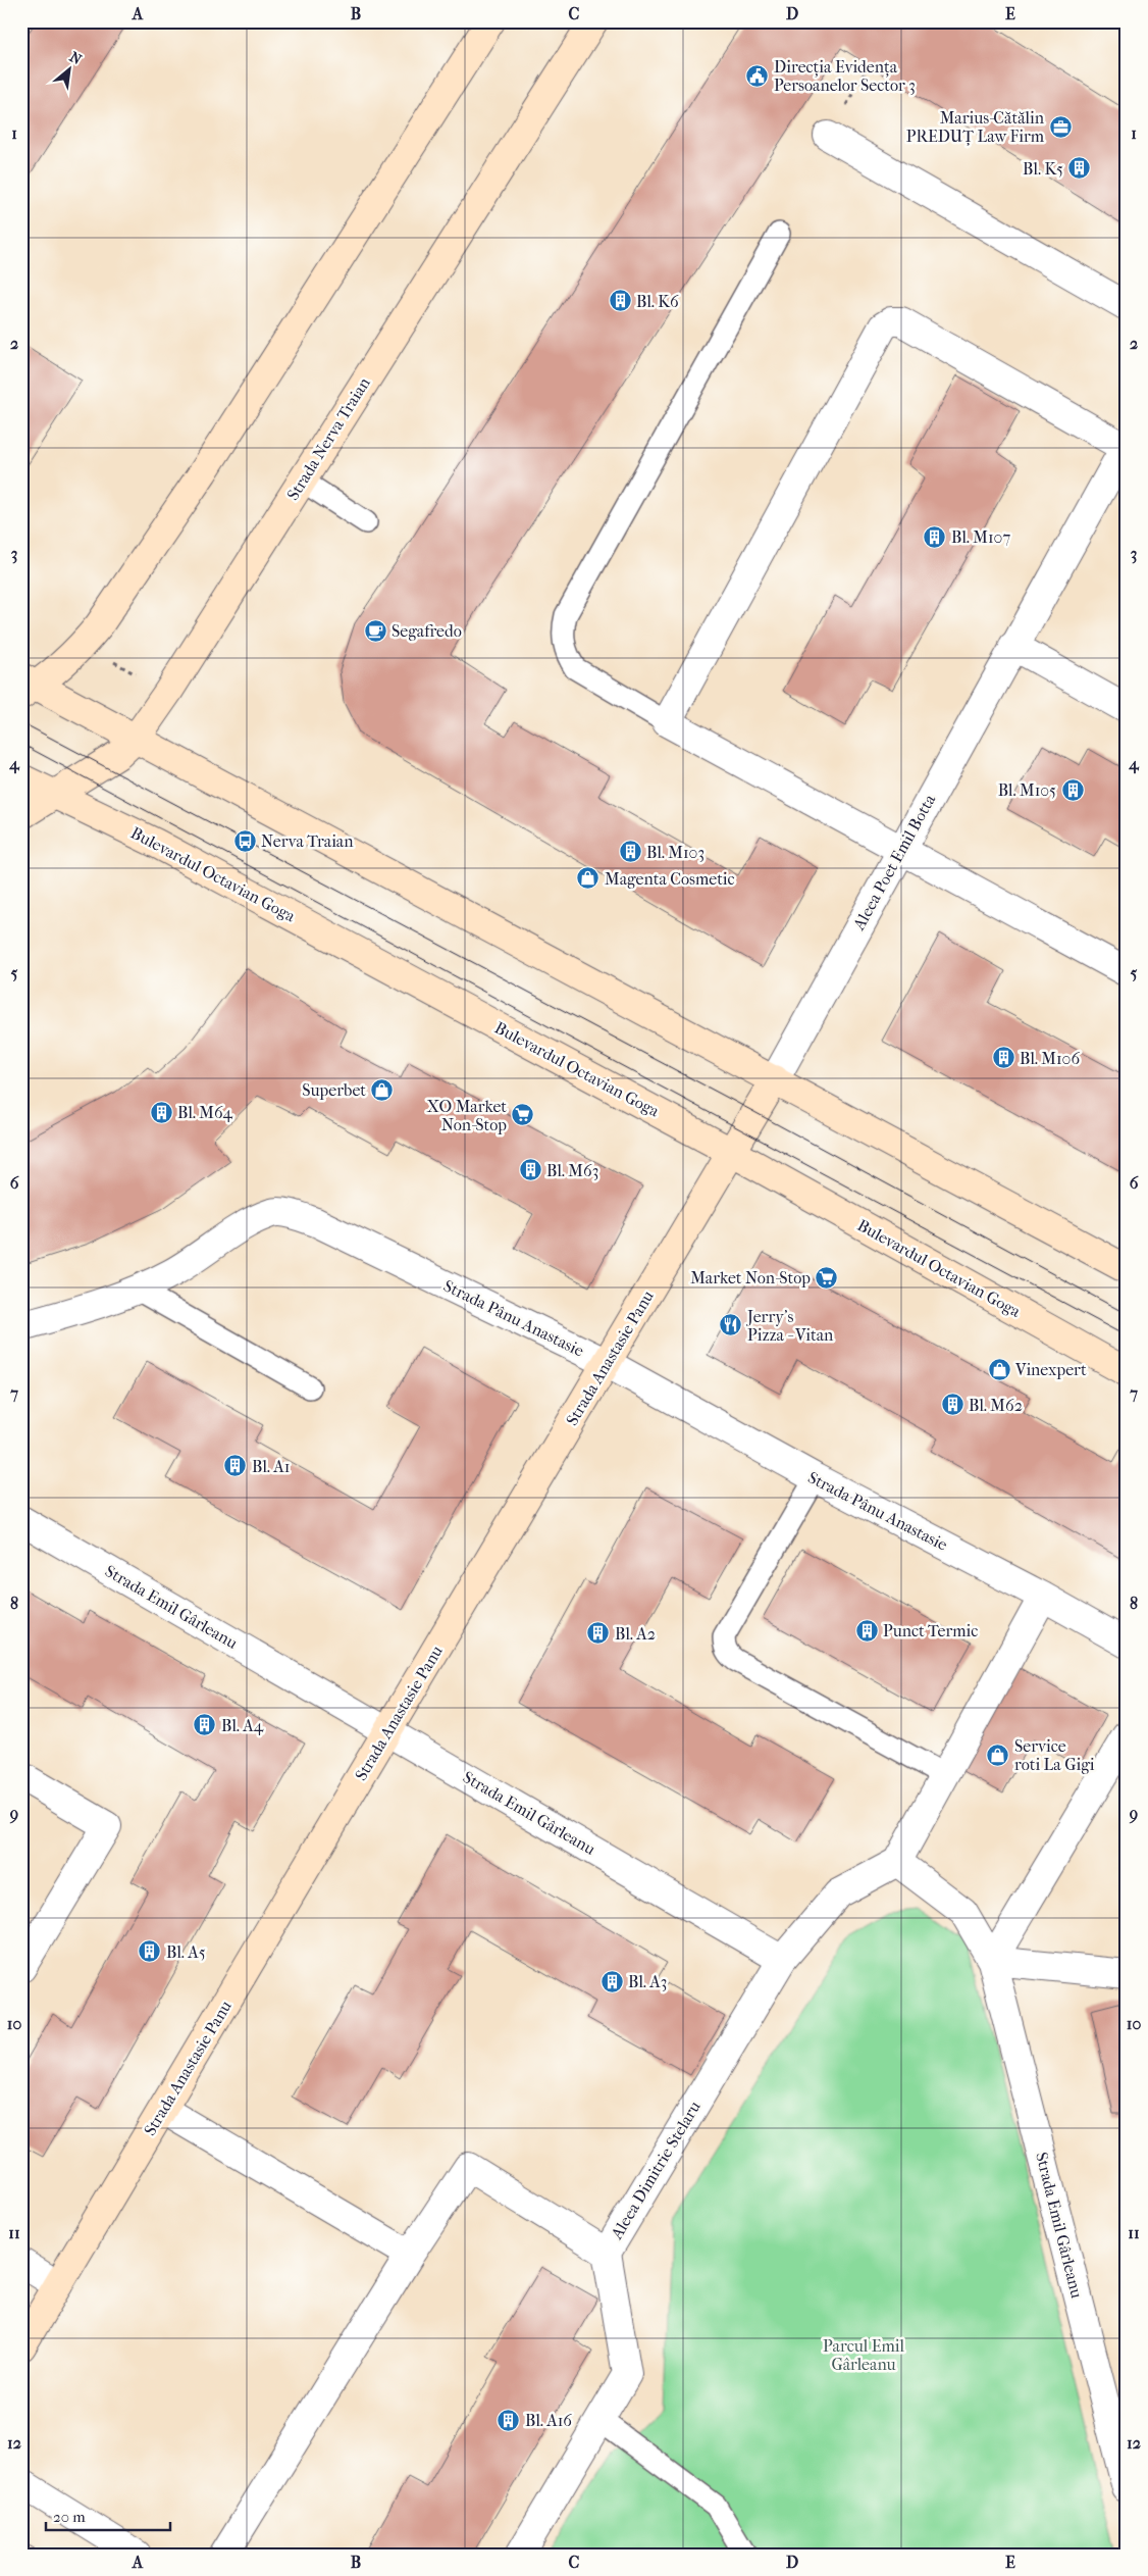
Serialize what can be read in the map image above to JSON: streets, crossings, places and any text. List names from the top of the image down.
{
  "streets": {
    "main road": ["Strada Nerva Traian", "Bulevardul Octavian Goga", "Strada Anastasie Panu"],
    "street": [
      "Aleea Poet Emil Botta",
      "Strada Pânu Anastasie",
      "Strada Emil Gârleanu",
      "Aleea Dimitrie Stelaru"
    ]
  },
  "crossings": [
    ["Strada Nerva Traian", "Bulevardul Octavian Goga"],
    ["Aleea Poet Emil Botta", "Strada Anastasie Panu"],
    ["Bulevardul Octavian Goga", "Strada Anastasie Panu"],
    ["Strada Pânu Anastasie", "Strada Anastasie Panu"],
    ["Strada Anastasie Panu", "Strada Emil Gârleanu"],
    ["Strada Emil Gârleanu", "Aleea Dimitrie Stelaru"]
  ],
  "parks": ["Parcul Emil Gârleanu"],
  "places": {
    "public building": ["Direcția Evidența Persoanelor Sector 3"],
    "office": ["Marius-Cătălin PREDUȚ Law Firm"],
    "building": [
      "Bl. K5",
      "Bl. K6",
      "Bl. M107",
      "Bl. M105",
      "Bl. M103",
      "Bl. M106",
      "Bl. M64",
      "Bl. M63",
      "Bl. M62",
      "Bl. A1",
      "Punct Termic",
      "Bl. A2",
      "Bl. A4",
      "Bl. A5",
      "Bl. A3",
      "Bl. A16"
    ],
    "cafe": ["Segafredo"],
    "bus stop": ["Nerva Traian"],
    "shop": [
      "Magenta Cosmetic",
      "Superbet",
      "Vinexpert",
      "Service roti La Gigi"
    ],
    "supermarket": ["XO Market Non-Stop", "Market Non-Stop"],
    "restaurant": ["Jerry's Pizza - Vitan"]
  },
  "scale_bar": "20 m",
  "north": "top right",
  "grid": {
    "columns": [
      "A",
      "B",
      "C",
      "D",
      "E"
    ],
    "rows": [
      "1",
      "2",
      "3",
      "4",
      "5",
      "6",
      "7",
      "8",
      "9",
      "10",
      "11",
      "12"
    ]
  }
}
